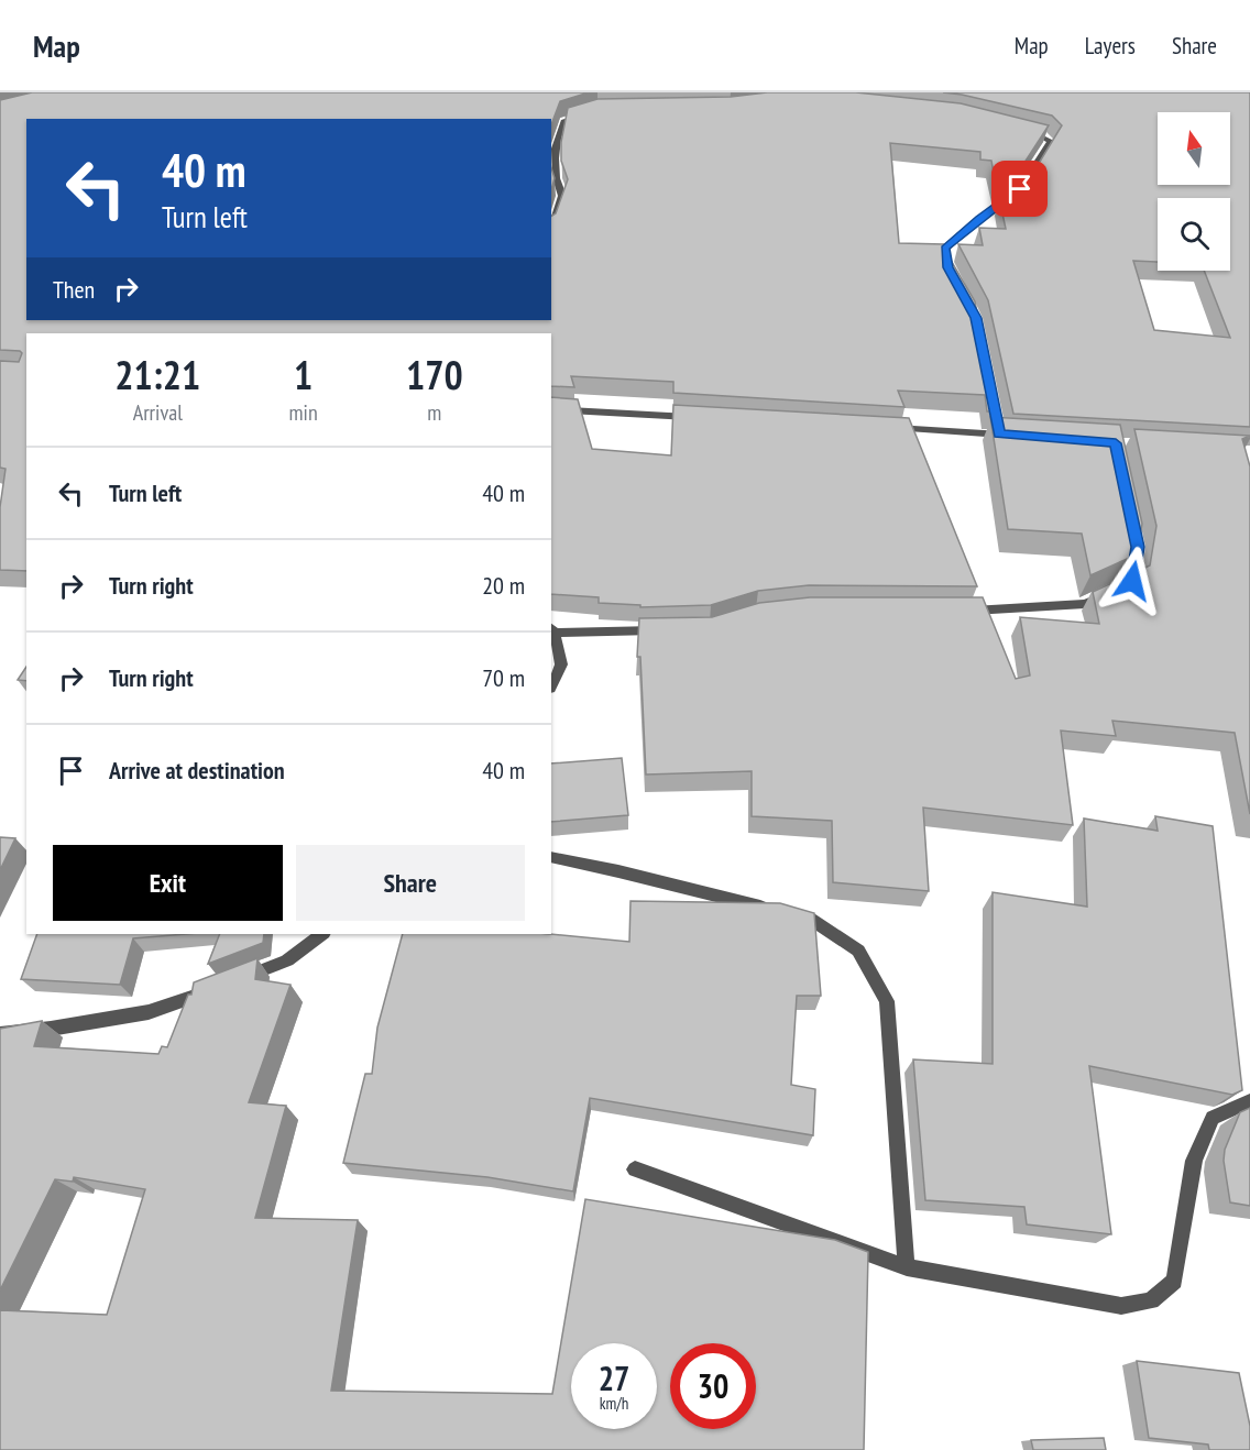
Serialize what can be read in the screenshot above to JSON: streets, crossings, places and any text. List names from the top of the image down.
{
  "north": "top",
  "page": {
    "header": "Map",
    "nav": ["Map", "Layers", "Share"],
    "turn": ["40 m", "Turn left"],
    "then": "Then",
    "eta": [
      "21:21",
      "Arrival",
      "1",
      "min",
      "170",
      "m"
    ],
    "list": [
      {
        "name": "Turn left",
        "value": "40 m"
      },
      {
        "name": "Turn right",
        "value": "20 m"
      },
      {
        "name": "Turn right",
        "value": "70 m"
      },
      {
        "name": "Arrive at destination",
        "value": "40 m"
      }
    ],
    "buttons": ["Exit", "Share"],
    "speed": "27 km/h",
    "limit": "30"
  }
}
